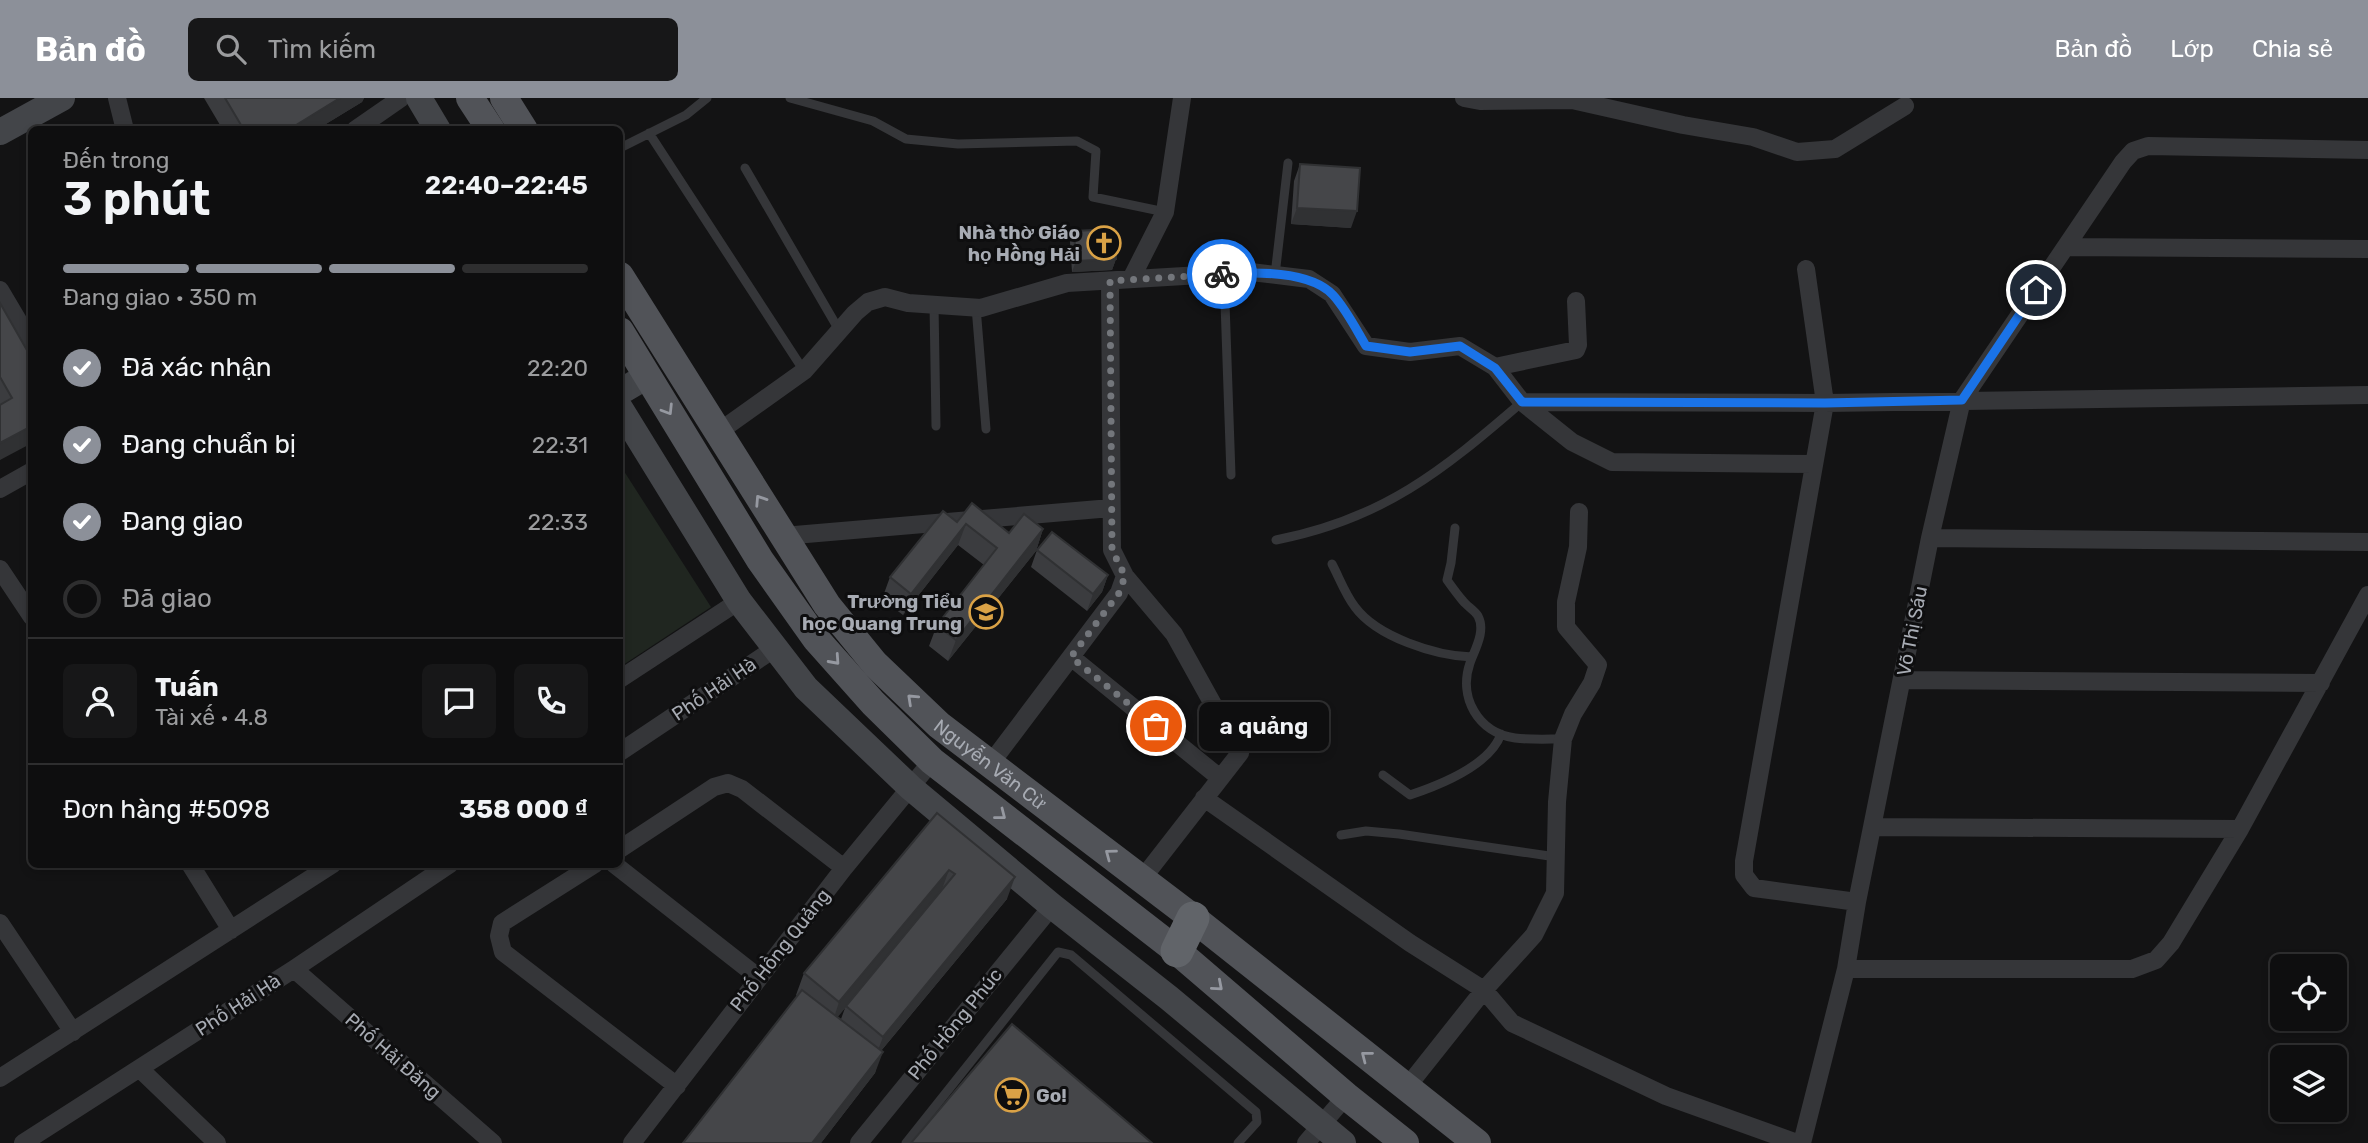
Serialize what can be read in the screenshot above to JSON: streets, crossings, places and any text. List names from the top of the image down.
{
  "streets": {
    "main road": ["Nguyễn Văn Cừ"],
    "street": [
      "Võ Thị Sáu",
      "Phố Hải Hà",
      "Phố Hồng Quảng",
      "Phố Hồng Phúc",
      "Phố Hải Đăng"
    ]
  },
  "crossings": [
    ["Phố Hải Hà", "Phố Hải Đăng"],
    ["Nguyễn Văn Cừ", "Phố Hồng Quảng"]
  ],
  "places": {
    "church": ["Nhà thờ Giáo họ Hồng Hải"],
    "school or university": ["Trường Tiểu học Quang Trung"],
    "other": ["a quảng"],
    "supermarket": ["Go!"]
  },
  "page": {
    "header": "Bản đồ",
    "search": "Tìm kiếm",
    "nav": ["Bản đồ", "Lớp", "Chia sẻ"],
    "heading": ["3 phút", "Đến trong", "22:40–22:45"],
    "panel": [
      "Tuấn",
      "Tài xế · 4.8",
      "Đơn hàng #5098",
      "358 000 ₫"
    ],
    "bar": "Đang giao · 350 m",
    "list": [
      ["Đã xác nhận", "22:20"],
      ["Đang chuẩn bị", "22:31"],
      ["Đang giao", "22:33"],
      "Đã giao"
    ],
    "bubble": "a quảng"
  }
}
